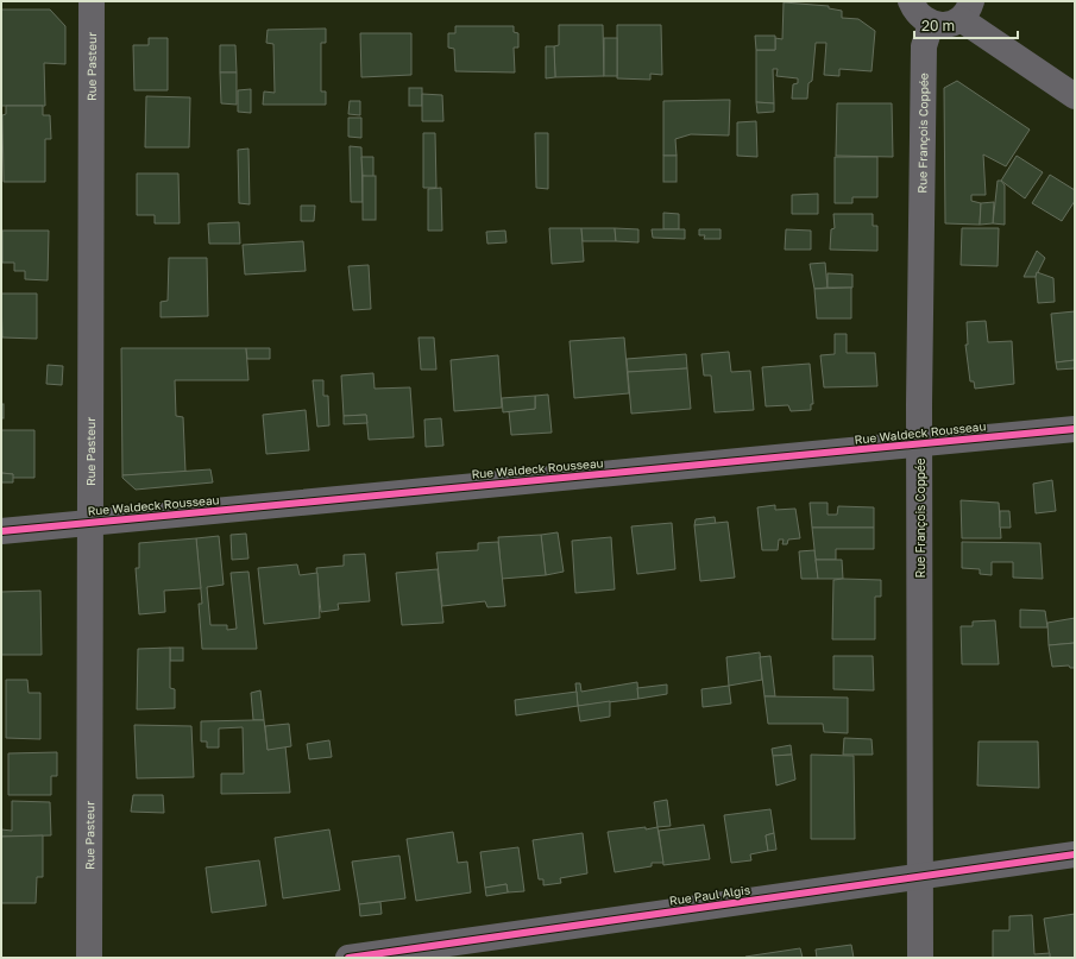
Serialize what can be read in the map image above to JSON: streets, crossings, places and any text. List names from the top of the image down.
{
  "streets": {
    "street": [
      "Rue Pasteur",
      "Rue François Coppée",
      "Rue Waldeck Rousseau",
      "Rue Paul Algis"
    ]
  },
  "crossings": [
    ["Rue Pasteur", "Rue Waldeck Rousseau"],
    ["Rue François Coppée", "Rue Waldeck Rousseau"],
    ["Rue François Coppée", "Rue Paul Algis"]
  ],
  "scale_bar": "20 m"
}
